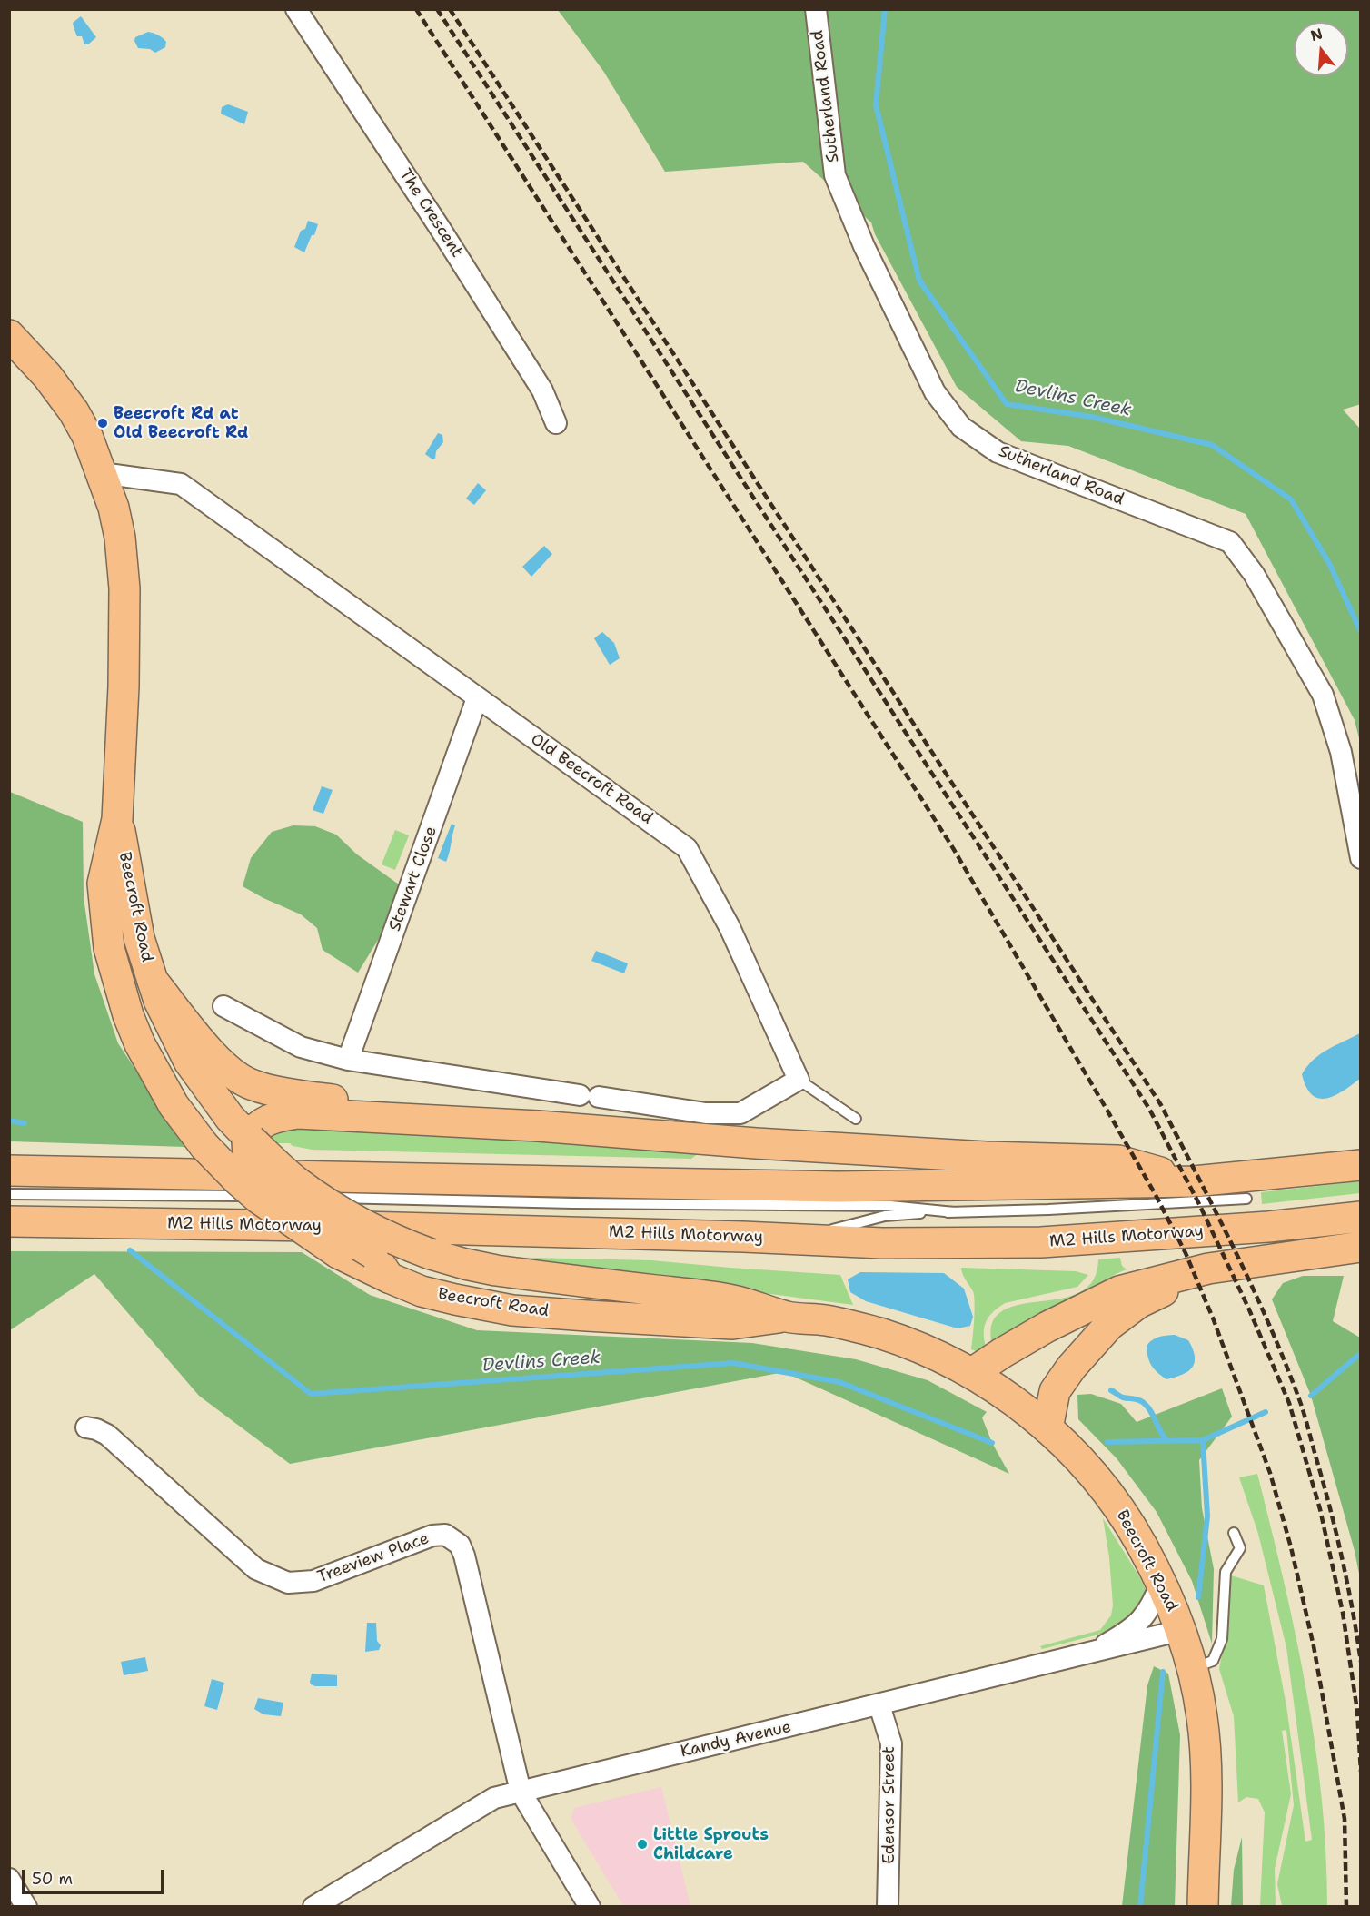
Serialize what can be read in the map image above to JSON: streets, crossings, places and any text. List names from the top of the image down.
{
  "streets": {
    "main road": ["Beecroft Road", "M2 Hills Motorway"],
    "street": [
      "Sutherland Road",
      "The Crescent",
      "Old Beecroft Road",
      "Stewart Close",
      "Treeview Place",
      "Kandy Avenue",
      "Edensor Street"
    ]
  },
  "crossings": [
    ["Old Beecroft Road", "Stewart Close"],
    ["Old Beecroft Road", "Beecroft Road"],
    ["Beecroft Road", "Kandy Avenue"],
    ["Treeview Place", "Kandy Avenue"],
    ["Kandy Avenue", "Edensor Street"]
  ],
  "water": ["Devlins Creek"],
  "places": ["Beecroft Rd at Old Beecroft Rd", "Little Sprouts Childcare"],
  "scale_bar": "50 m",
  "north": "top"
}
